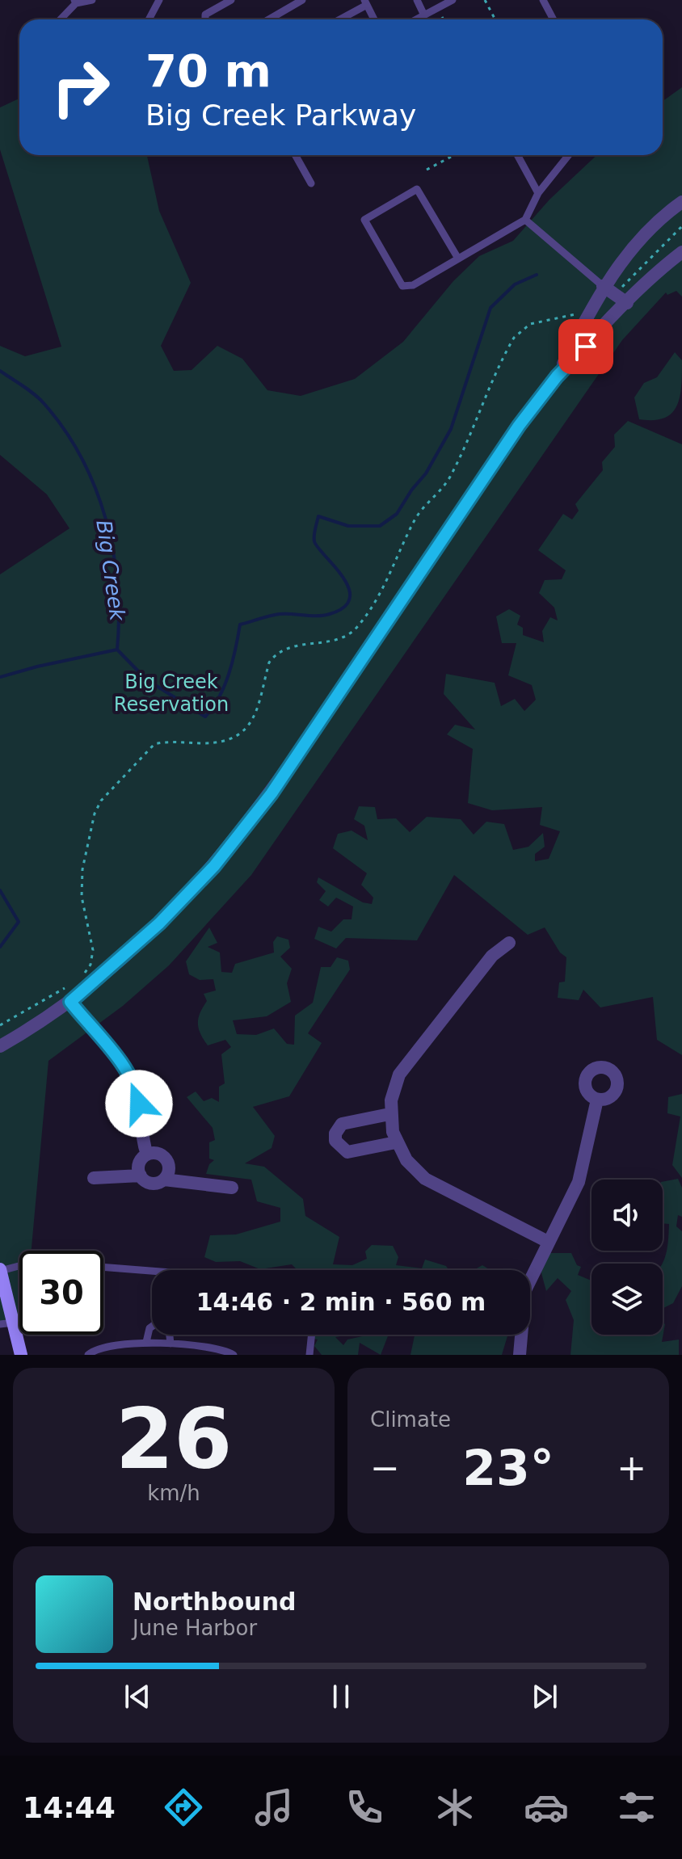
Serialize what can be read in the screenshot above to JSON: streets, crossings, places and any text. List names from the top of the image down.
{
  "water": ["Big Creek"],
  "parks": ["Big Creek Reservation"],
  "page": {
    "turn": ["70 m", "Big Creek Parkway"],
    "limit": "30",
    "trip": "14:46 · 2 min · 560 m",
    "tile": [
      ["26", "km/h"],
      "Climate"
    ],
    "heat": ["−", "23°", "+"],
    "song": ["Northbound", "June Harbor"],
    "tabs": "14:44"
  }
}
